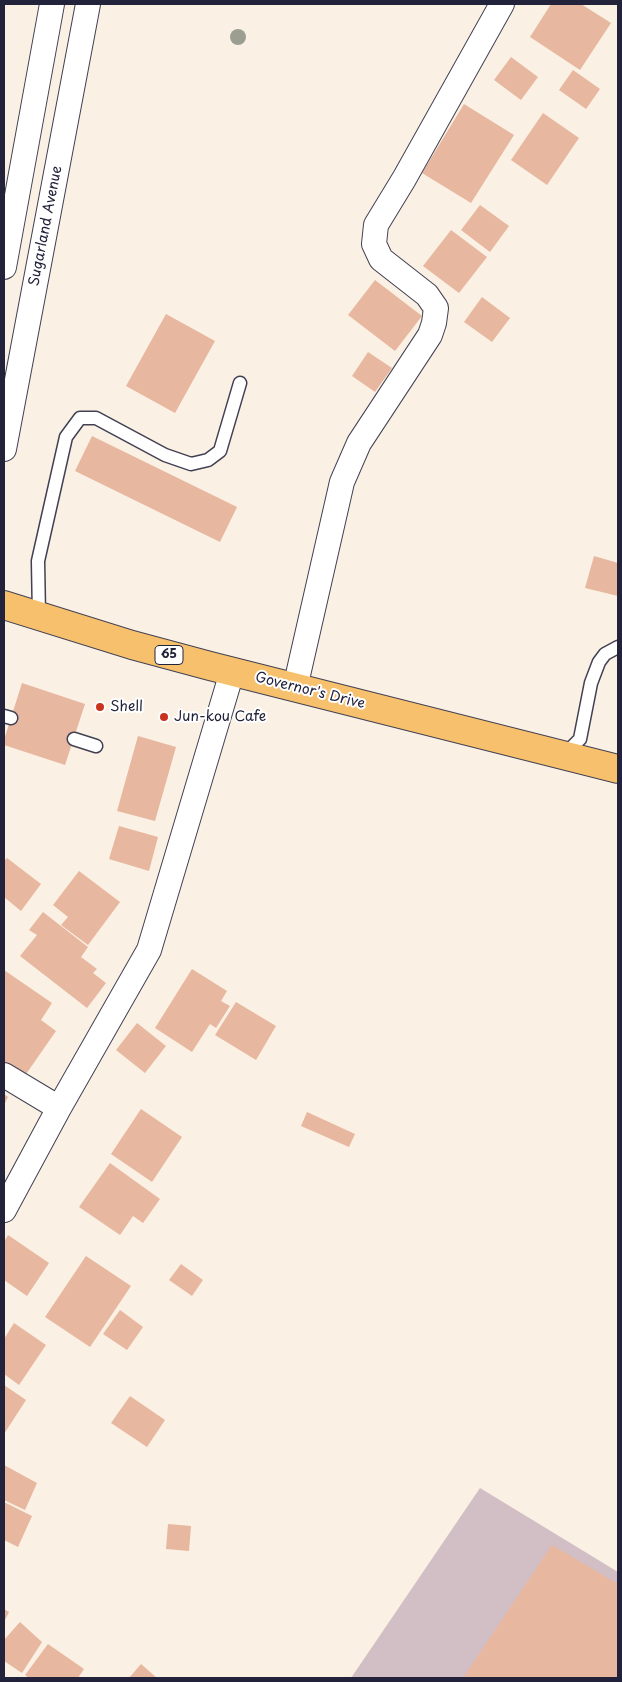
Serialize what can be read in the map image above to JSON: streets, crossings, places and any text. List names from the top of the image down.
{
  "streets": {
    "main road": ["65", "Governor's Drive"],
    "street": ["Sugarland Avenue"]
  },
  "places": ["Shell", "Jun-kou Cafe"]
}
